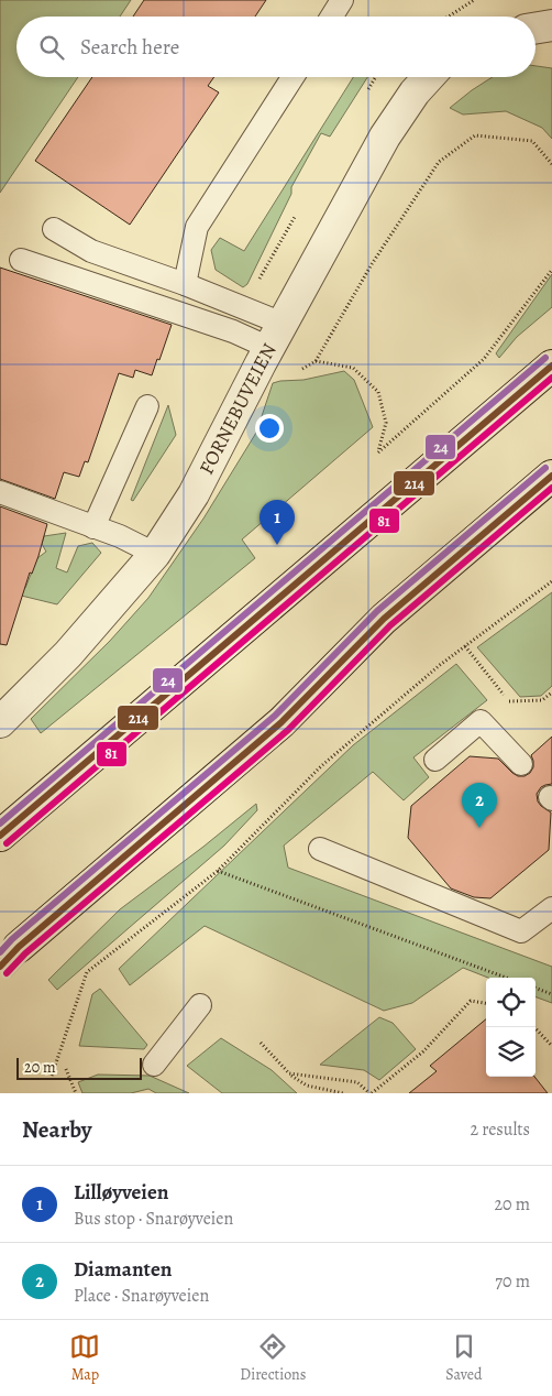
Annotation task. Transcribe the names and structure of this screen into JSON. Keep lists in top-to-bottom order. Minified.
{"streets":{"street":["FORNEBUVEIEN"]},"lines":["transit line 24","transit line 214","transit line 81"],"scale_bar":"20 m","page":{"search":"Search here","pins":["1","2"],"scale":"20 m","heading":["Nearby","2 results"],"list":[{"mark":"1","name":"Lilløyveien","note":"Bus stop · Snarøyveien","value":"20 m"},{"mark":"2","name":"Diamanten","note":"Place · Snarøyveien","value":"70 m"}],"nav":["Map","Directions","Saved"]}}
